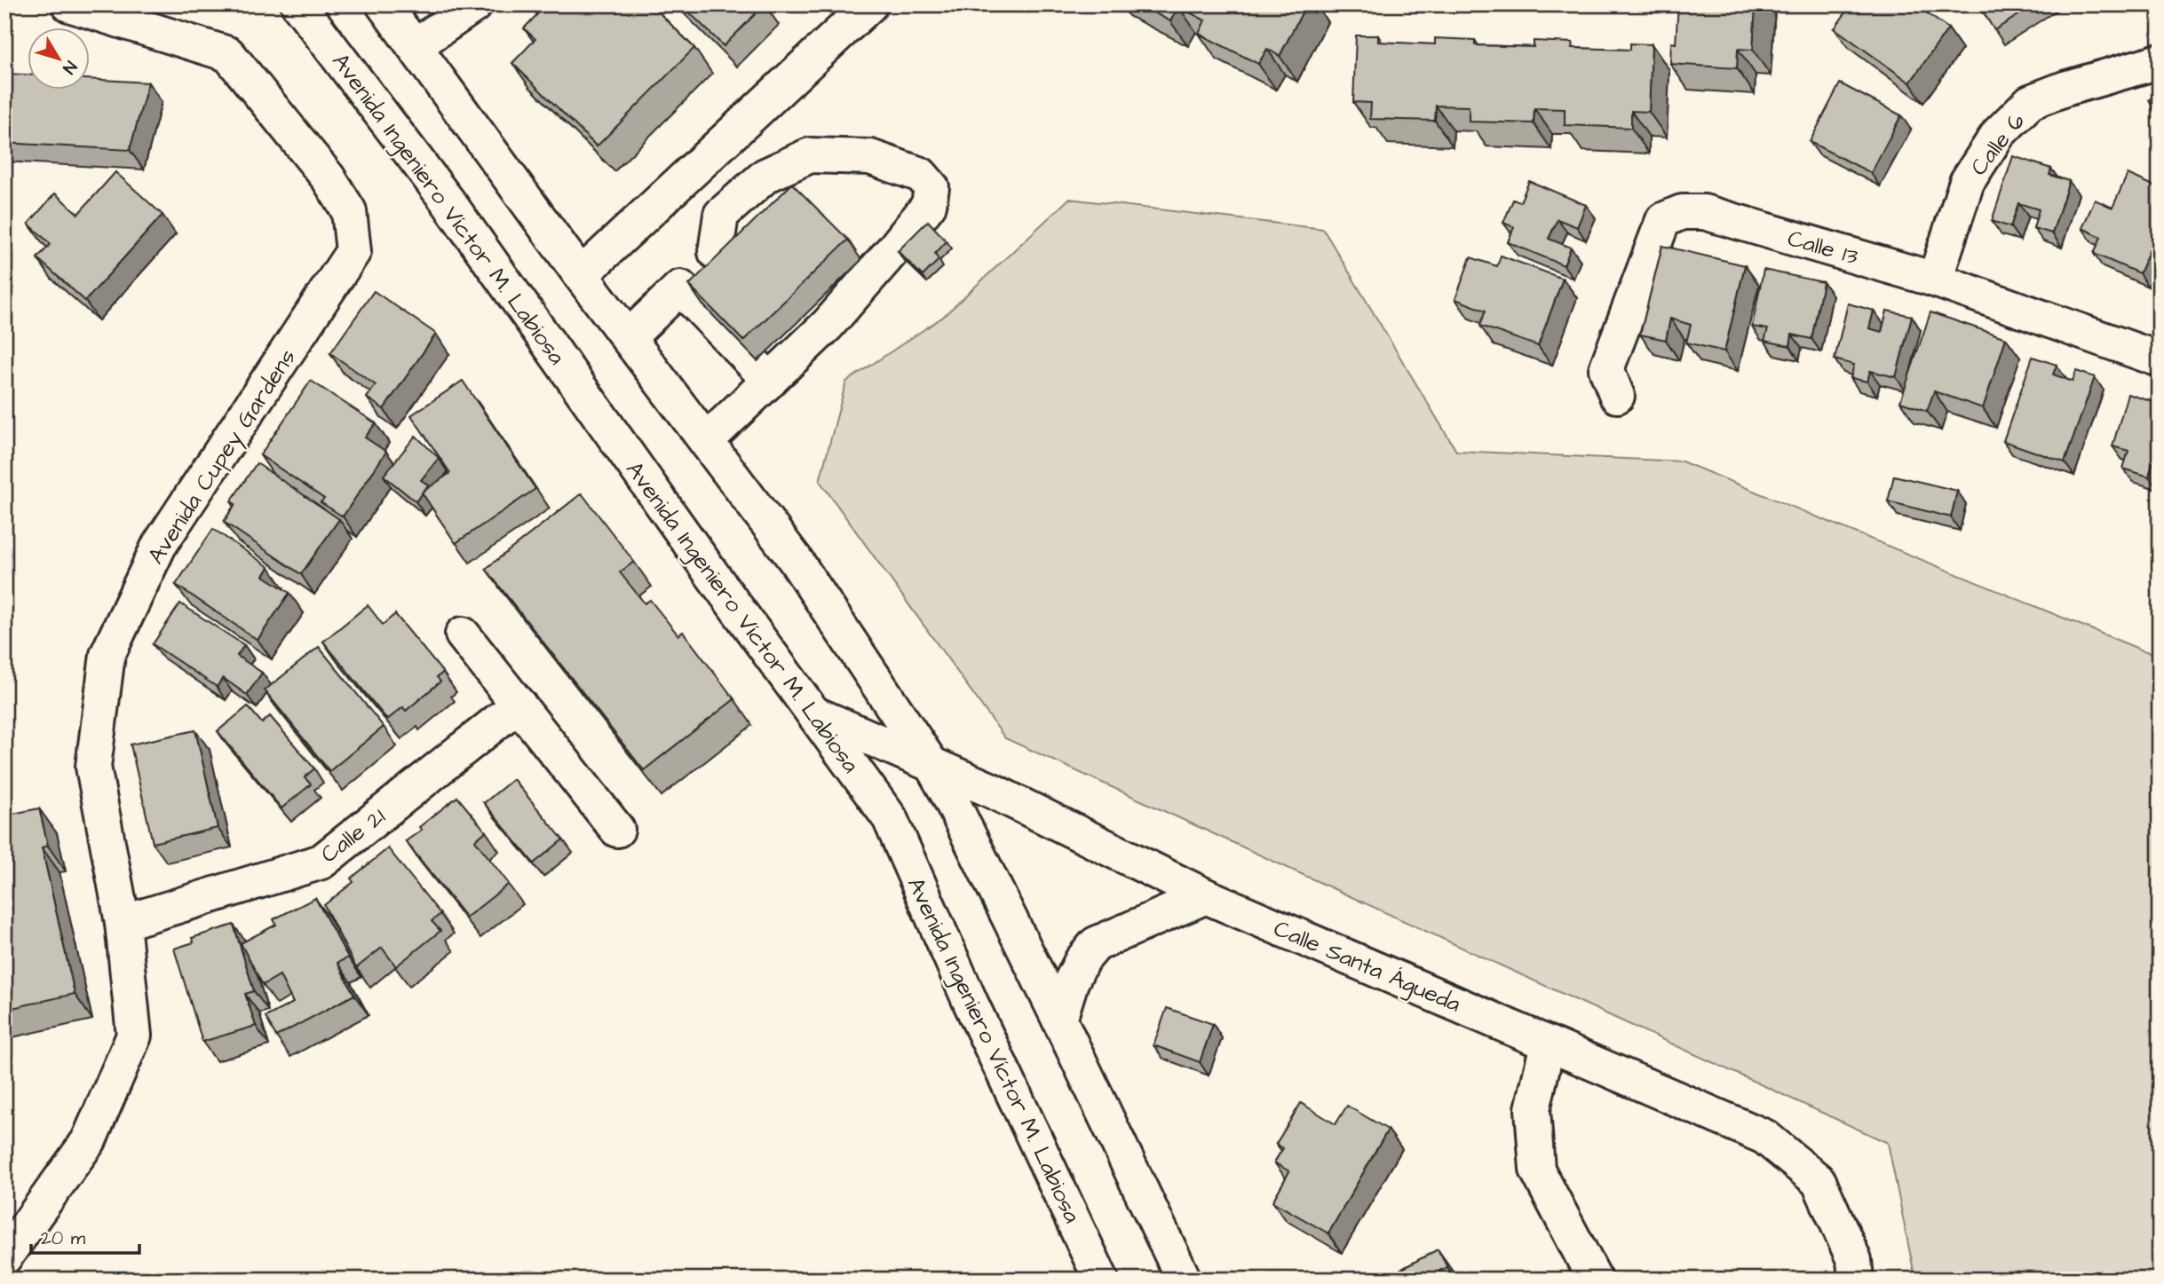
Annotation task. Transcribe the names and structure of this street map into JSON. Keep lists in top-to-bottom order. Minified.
{"streets":{"street":["Calle 6","Avenida Ingeniero Víctor M. Labiosa","Calle 13","Avenida Cupey Gardens","Calle 21","Calle Santa Águeda"]},"crossings":[["Calle 6","Calle 13"],["Avenida Ingeniero Víctor M. Labiosa","Calle Santa Águeda"],["Avenida Cupey Gardens","Calle 21"]],"scale_bar":"20 m","north":"bottom right"}
